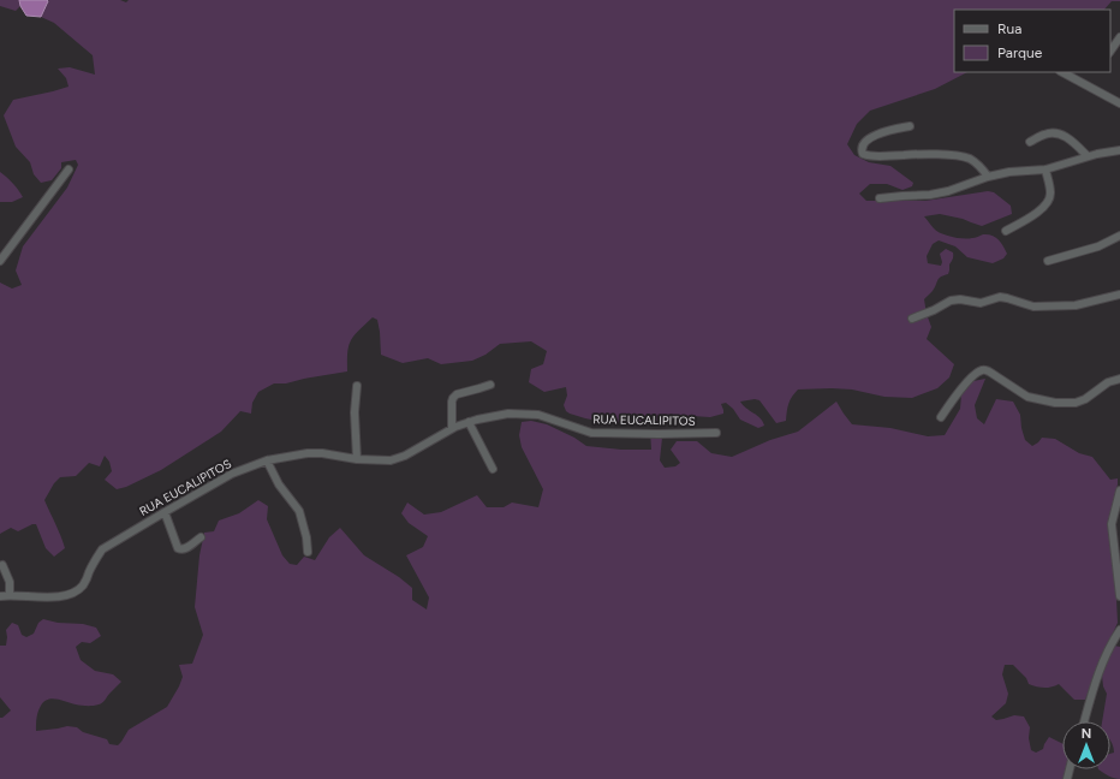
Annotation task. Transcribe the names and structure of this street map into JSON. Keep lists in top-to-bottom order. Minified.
{"streets":{"street":["RUA EUCALIPITOS"]},"legend":["Rua","Parque"],"north":"top"}
